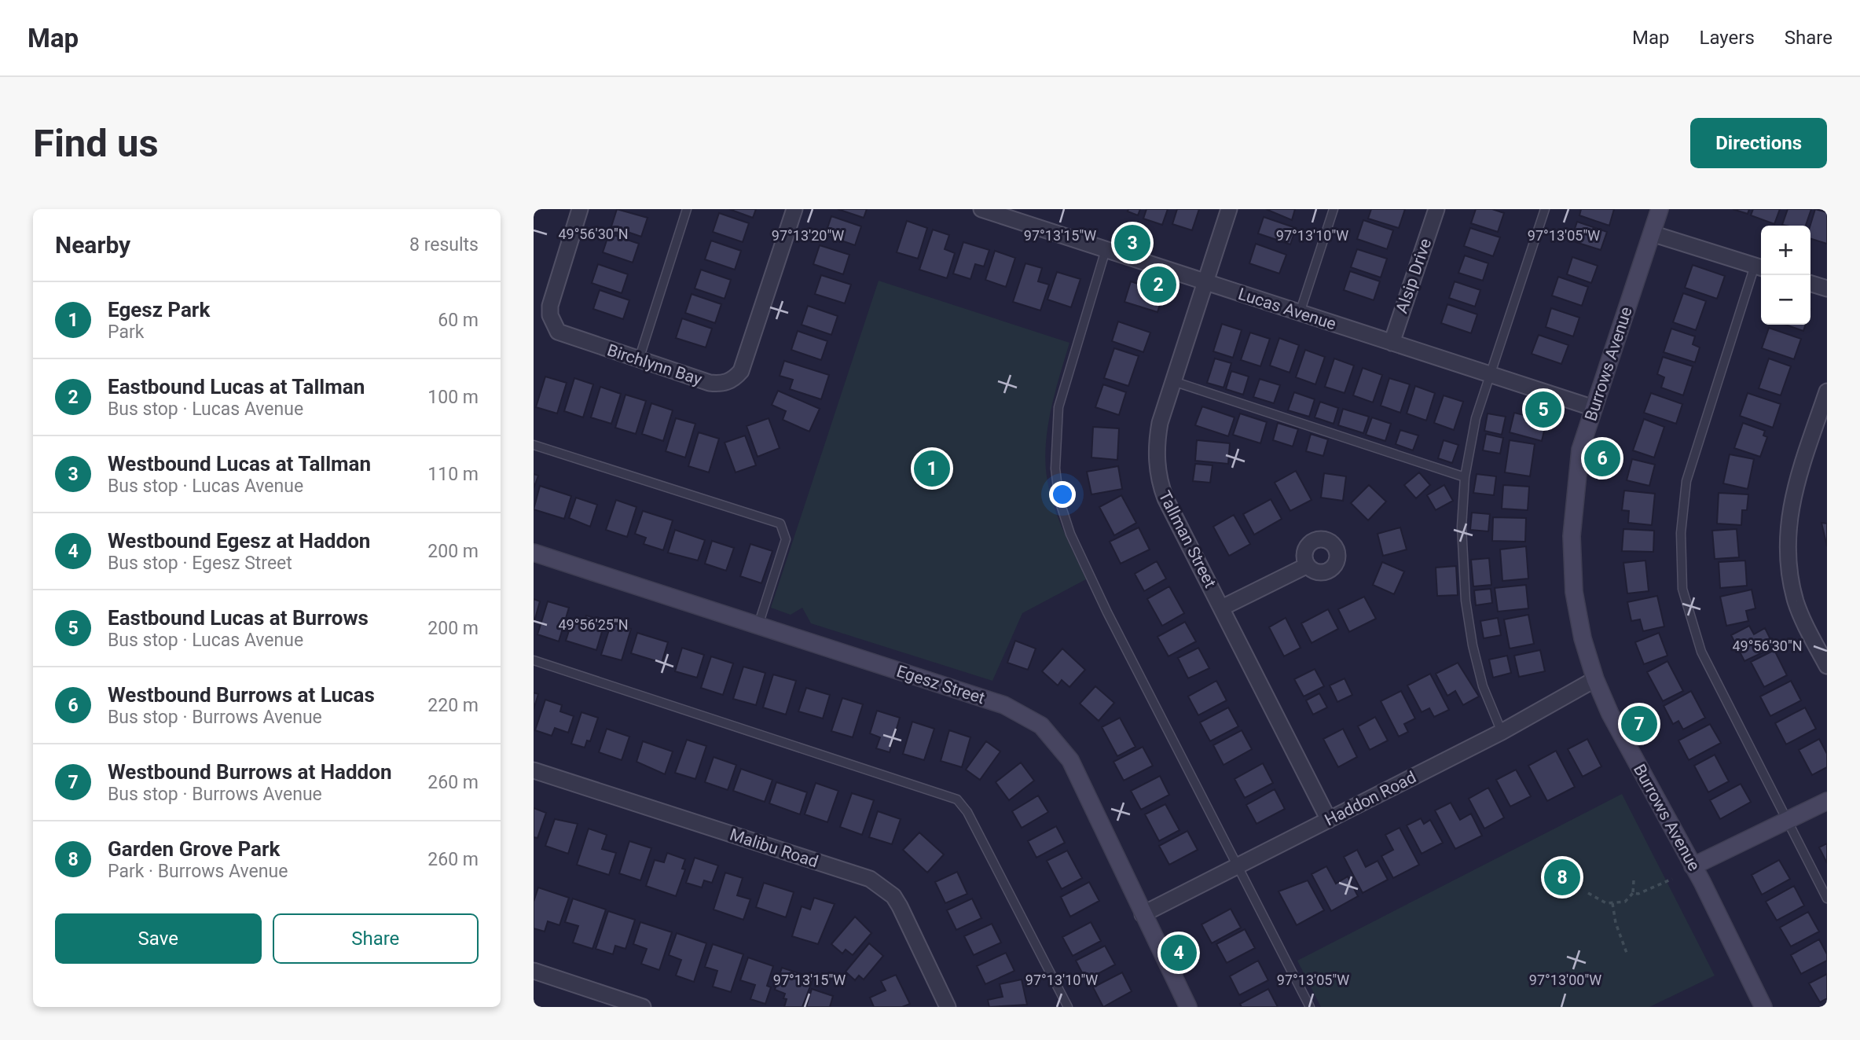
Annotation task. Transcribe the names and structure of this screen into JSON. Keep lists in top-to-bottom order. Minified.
{"streets":{"street":["Alsip Drive","Lucas Avenue","Burrows Avenue","Birchlynn Bay","Tallman Street","Egesz Street","Haddon Road","Malibu Road"]},"crossings":[["Alsip Drive","Lucas Avenue"],["Lucas Avenue","Burrows Avenue"],["Lucas Avenue","Tallman Street"],["Burrows Avenue","Haddon Road"],["Tallman Street","Haddon Road"],["Egesz Street","Haddon Road"]],"page":{"header":"Map","nav":["Map","Layers","Share"],"buttons":["Directions",["Save","Share"]],"title":"Find us","heading":["Nearby","8 results"],"pins":["3","2","5","6","1","7","8","4"],"map_buttons":["+","−"],"list":[{"mark":"1","name":"Egesz Park","note":"Park","value":"60 m"},{"mark":"2","name":"Eastbound Lucas at Tallman","note":"Bus stop · Lucas Avenue","value":"100 m"},{"mark":"3","name":"Westbound Lucas at Tallman","note":"Bus stop · Lucas Avenue","value":"110 m"},{"mark":"4","name":"Westbound Egesz at Haddon","note":"Bus stop · Egesz Street","value":"200 m"},{"mark":"5","name":"Eastbound Lucas at Burrows","note":"Bus stop · Lucas Avenue","value":"200 m"},{"mark":"6","name":"Westbound Burrows at Lucas","note":"Bus stop · Burrows Avenue","value":"220 m"},{"mark":"7","name":"Westbound Burrows at Haddon","note":"Bus stop · Burrows Avenue","value":"260 m"},{"mark":"8","name":"Garden Grove Park","note":"Park · Burrows Avenue","value":"260 m"}]},"coordinates":["49°56'30\"N","97°13'20\"W","97°13'15\"W","97°13'10\"W","97°13'05\"W","49°56'25\"N","97°13'00\"W"]}
